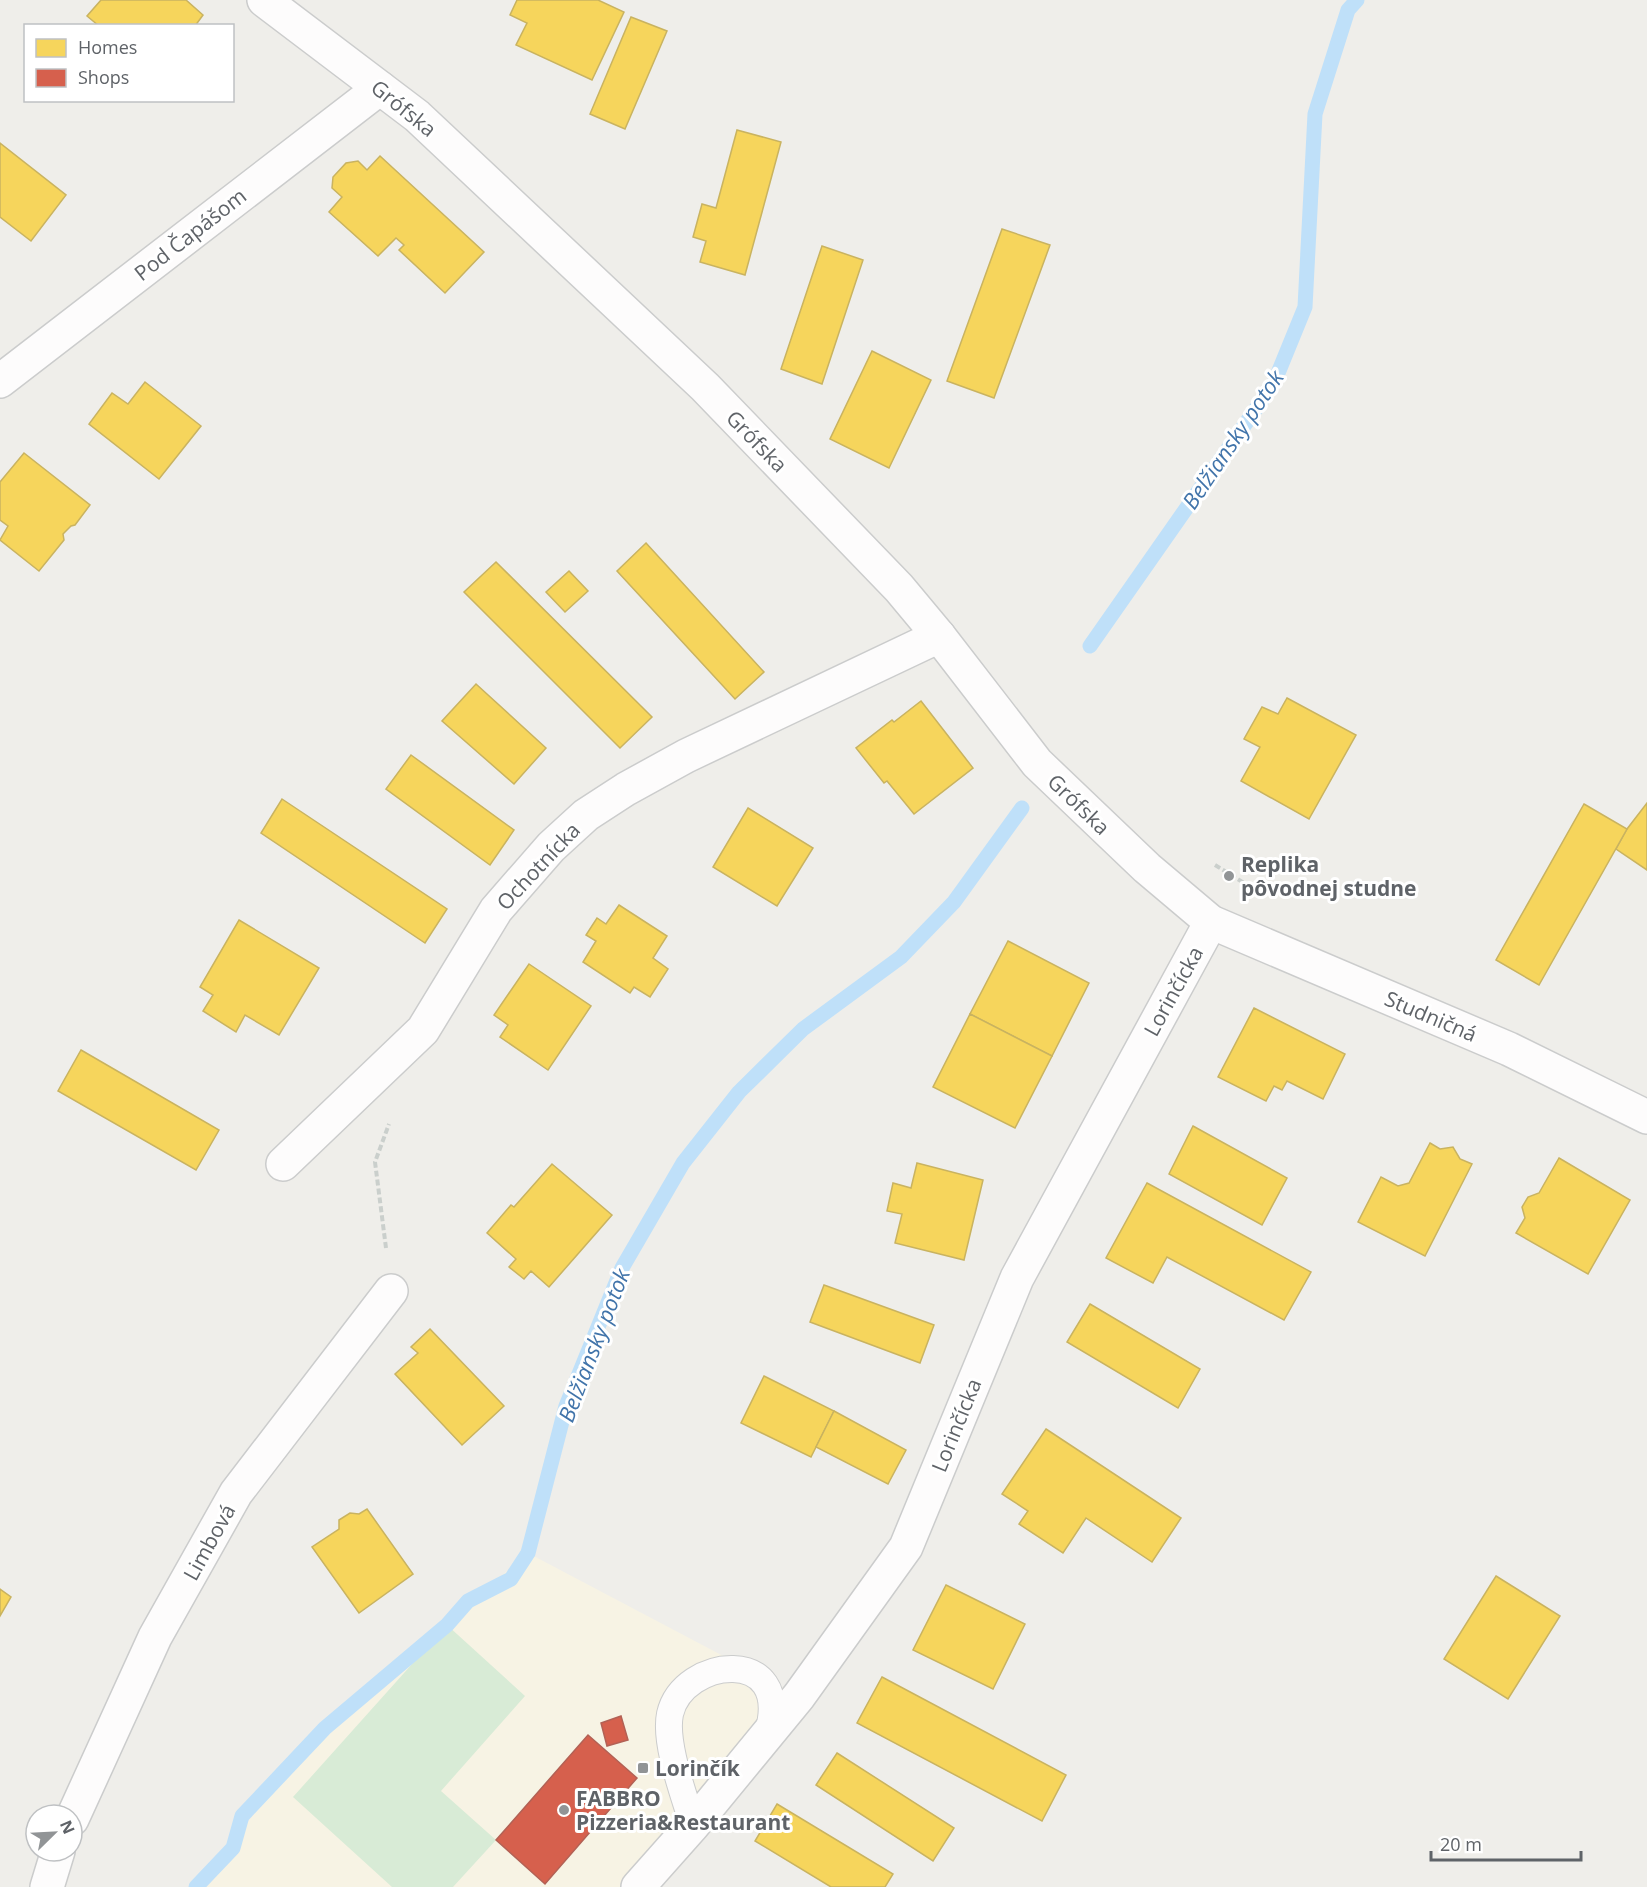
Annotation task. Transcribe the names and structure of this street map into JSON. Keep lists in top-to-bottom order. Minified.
{"streets":{"street":["Grófska","Pod Čapášom","Ochotnícka","Lorinčícka","Studničná","Limbová"]},"crossings":[["Grófska","Pod Čapášom"],["Grófska","Ochotnícka"],["Grófska","Lorinčícka"],["Grófska","Studničná"],["Lorinčícka","Studničná"]],"water":["Belžiansky potok"],"places":{"other":["Replika pôvodnej studne","FABBRO Pizzeria&Restaurant"],"transit":["Lorinčík"]},"legend":["Homes","Shops"],"scale_bar":"20 m","north":"top right"}
